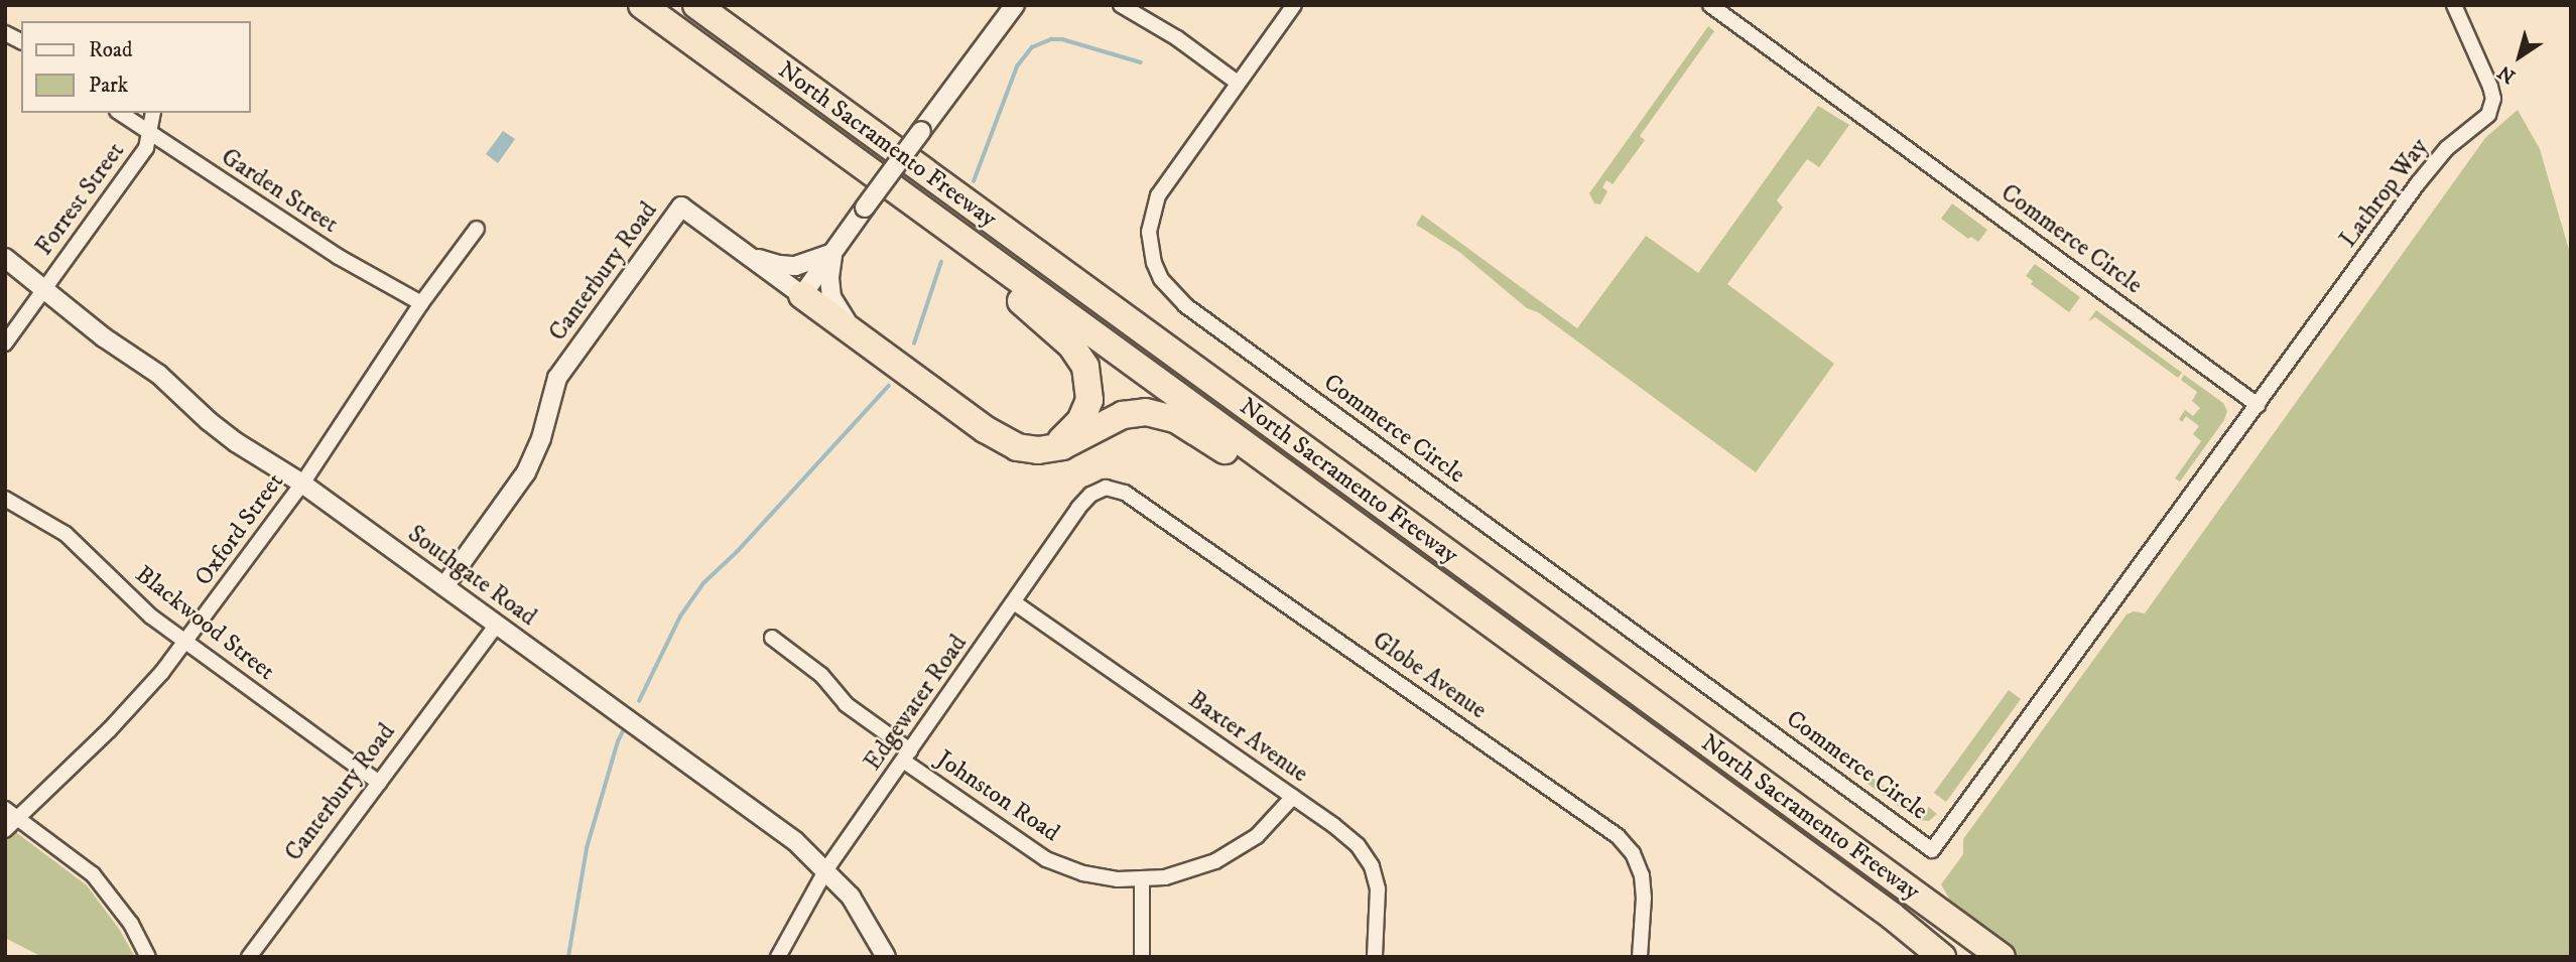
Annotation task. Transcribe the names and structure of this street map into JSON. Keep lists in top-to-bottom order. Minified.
{"streets":{"highway":["North Sacramento Freeway"],"street":["Garden Street","Lathrop Way","Forrest Street","Commerce Circle","Canterbury Road","Oxford Street","Southgate Road","Blackwood Street","Globe Avenue","Edgewater Road","Baxter Avenue","Johnston Road"]},"crossings":[["Garden Street","Forrest Street"],["Garden Street","Oxford Street"],["Lathrop Way","Commerce Circle"],["Forrest Street","Southgate Road"],["Canterbury Road","Southgate Road"],["Canterbury Road","Blackwood Street"],["Oxford Street","Southgate Road"],["Oxford Street","Blackwood Street"],["Southgate Road","Edgewater Road"],["Globe Avenue","Edgewater Road"],["Edgewater Road","Baxter Avenue"],["Edgewater Road","Johnston Road"],["Baxter Avenue","Johnston Road"]],"legend":["Road","Park"],"north":"bottom left"}
